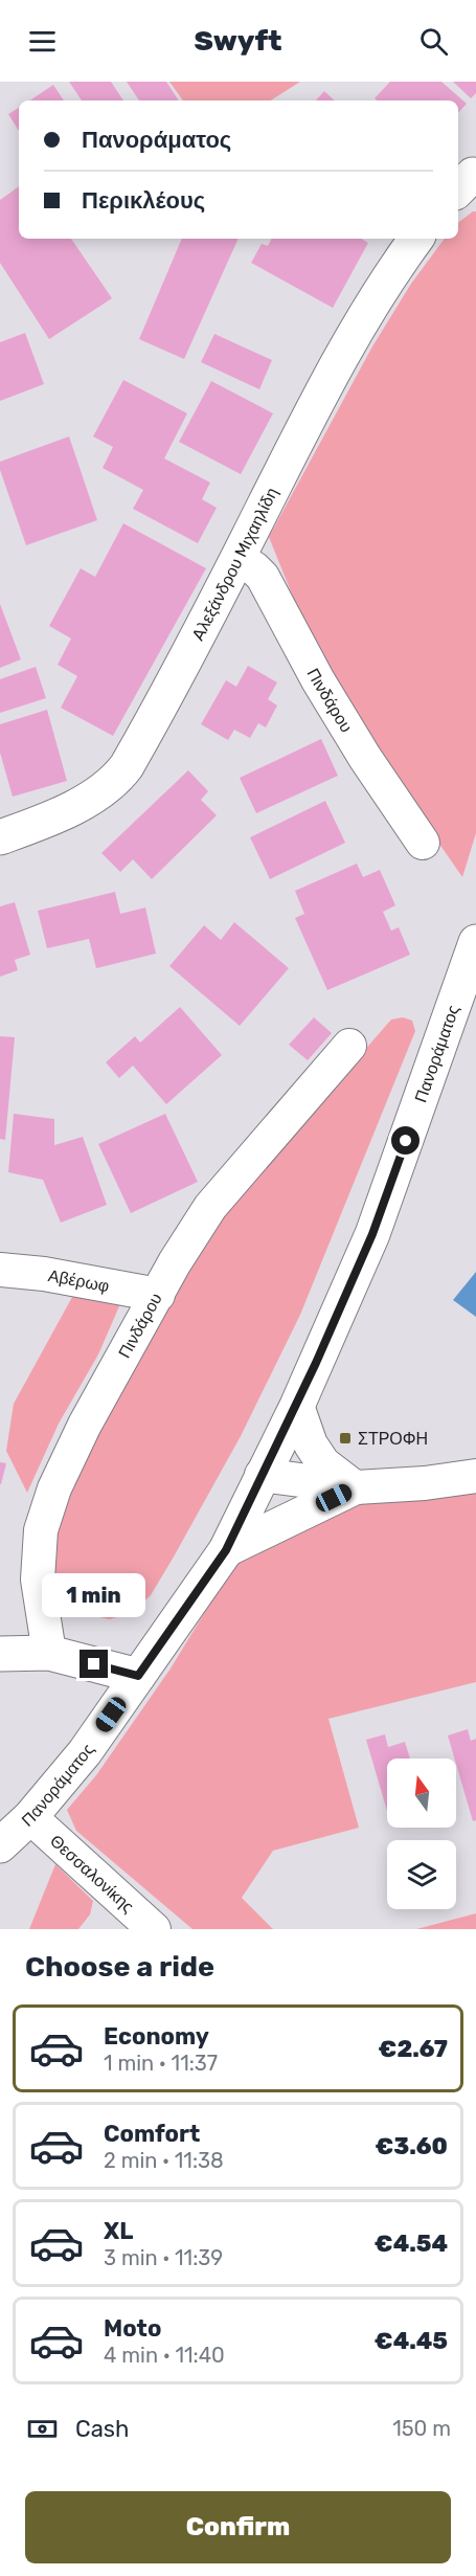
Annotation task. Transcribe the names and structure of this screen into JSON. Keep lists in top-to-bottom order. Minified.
{"streets":{"main road":["Aλεξάνδρου Mιχαηλίδη","Πανοράματος"],"street":["Πινδάρου","Αβέρωφ","Θεσσαλονίκης"]},"crossings":[["Aλεξάνδρου Mιχαηλίδη","Πινδάρου"],["Πινδάρου","Αβέρωφ"],["Πανοράματος","Θεσσαλονίκης"]],"places":{"transit":["ΣΤΡΟΦΗ"]},"north":"top","page":{"header":"Swyft","banner":["Πανοράματος","Περικλέους"],"bubble":"1 min","heading":"Choose a ride","list":[{"name":"Economy","note":"1 min · 11:37","value":"€2.67"},{"name":"Comfort","note":"2 min · 11:38","value":"€3.60"},{"name":"XL","note":"3 min · 11:39","value":"€4.54"},{"name":"Moto","note":"4 min · 11:40","value":"€4.45"}],"pay":["Cash","150 m"],"buttons":"Confirm"}}
